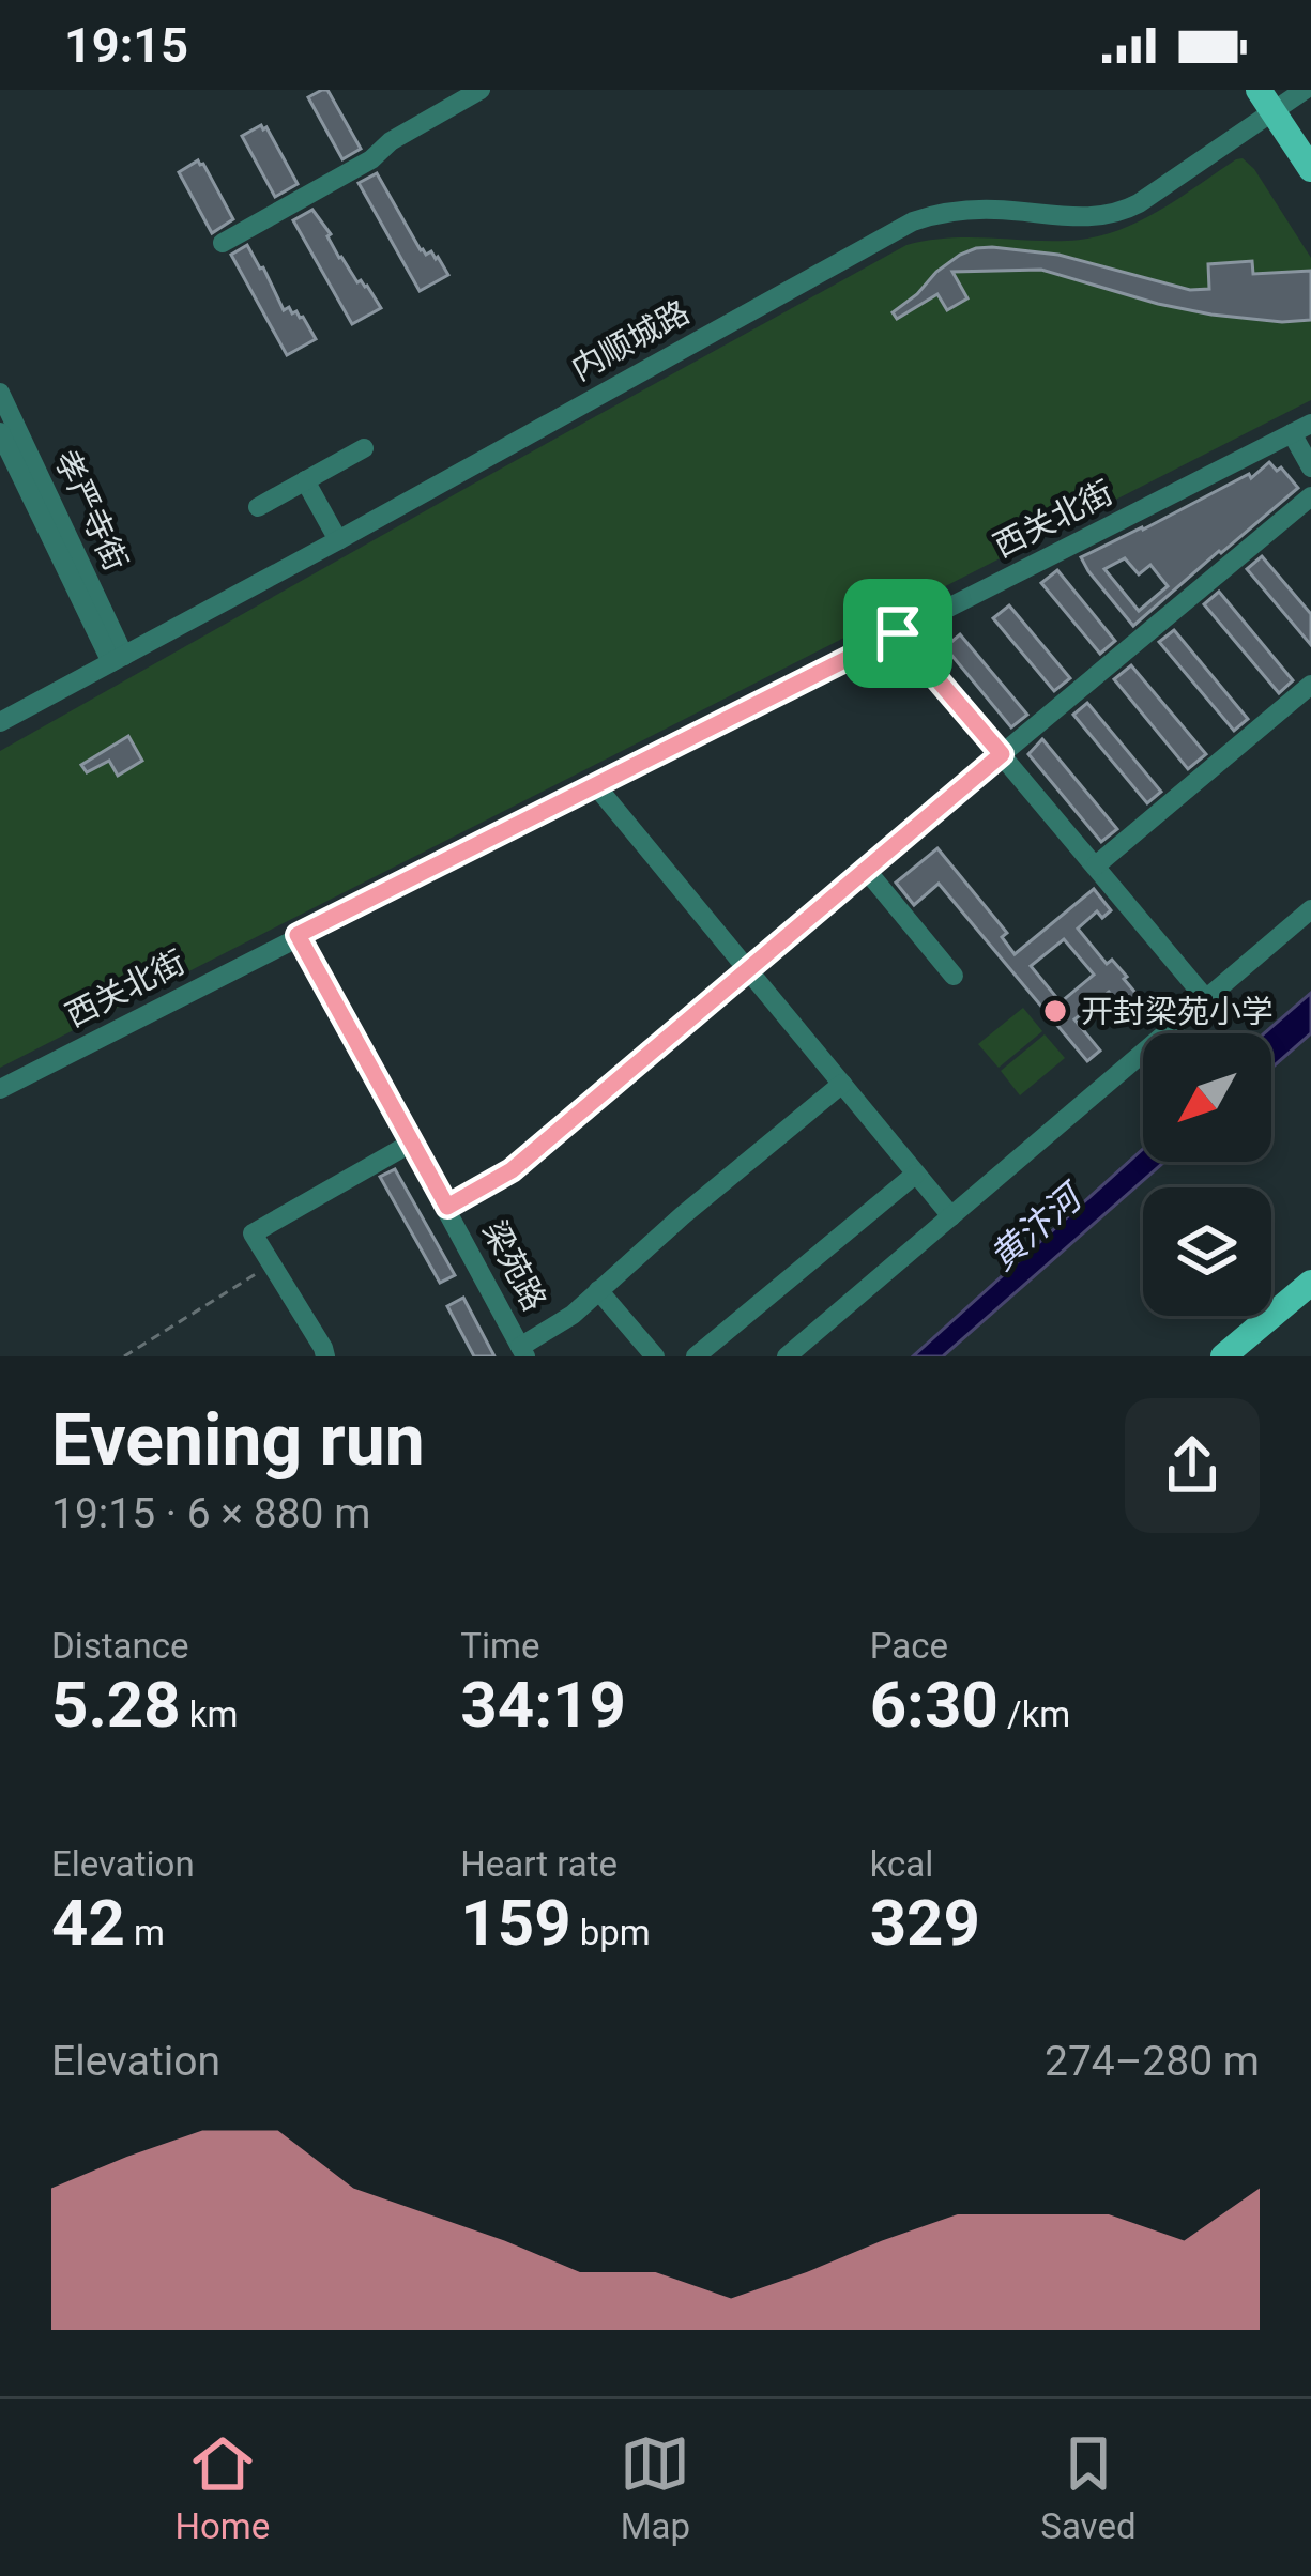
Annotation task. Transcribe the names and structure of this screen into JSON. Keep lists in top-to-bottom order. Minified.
{"streets":{"street":["内顺城路","孝严寺街","西关北街","梁苑路"]},"crossings":[["内顺城路","孝严寺街"],["西关北街","梁苑路"]],"water":["黄汴河"],"places":["开封梁苑小学"],"north":"bottom left","page":{"status":"19:15","heading":["Evening run","19:15 · 6 × 880 m"],"stats":[["Distance","5.28 km"],["Time","34:19"],["Pace","6:30 /km"],["Elevation","42 m"],["Heart rate","159 bpm"],["kcal","329"]],"chart":["Elevation","274–280 m"],"tabs":["Home","Map","Saved"]}}
